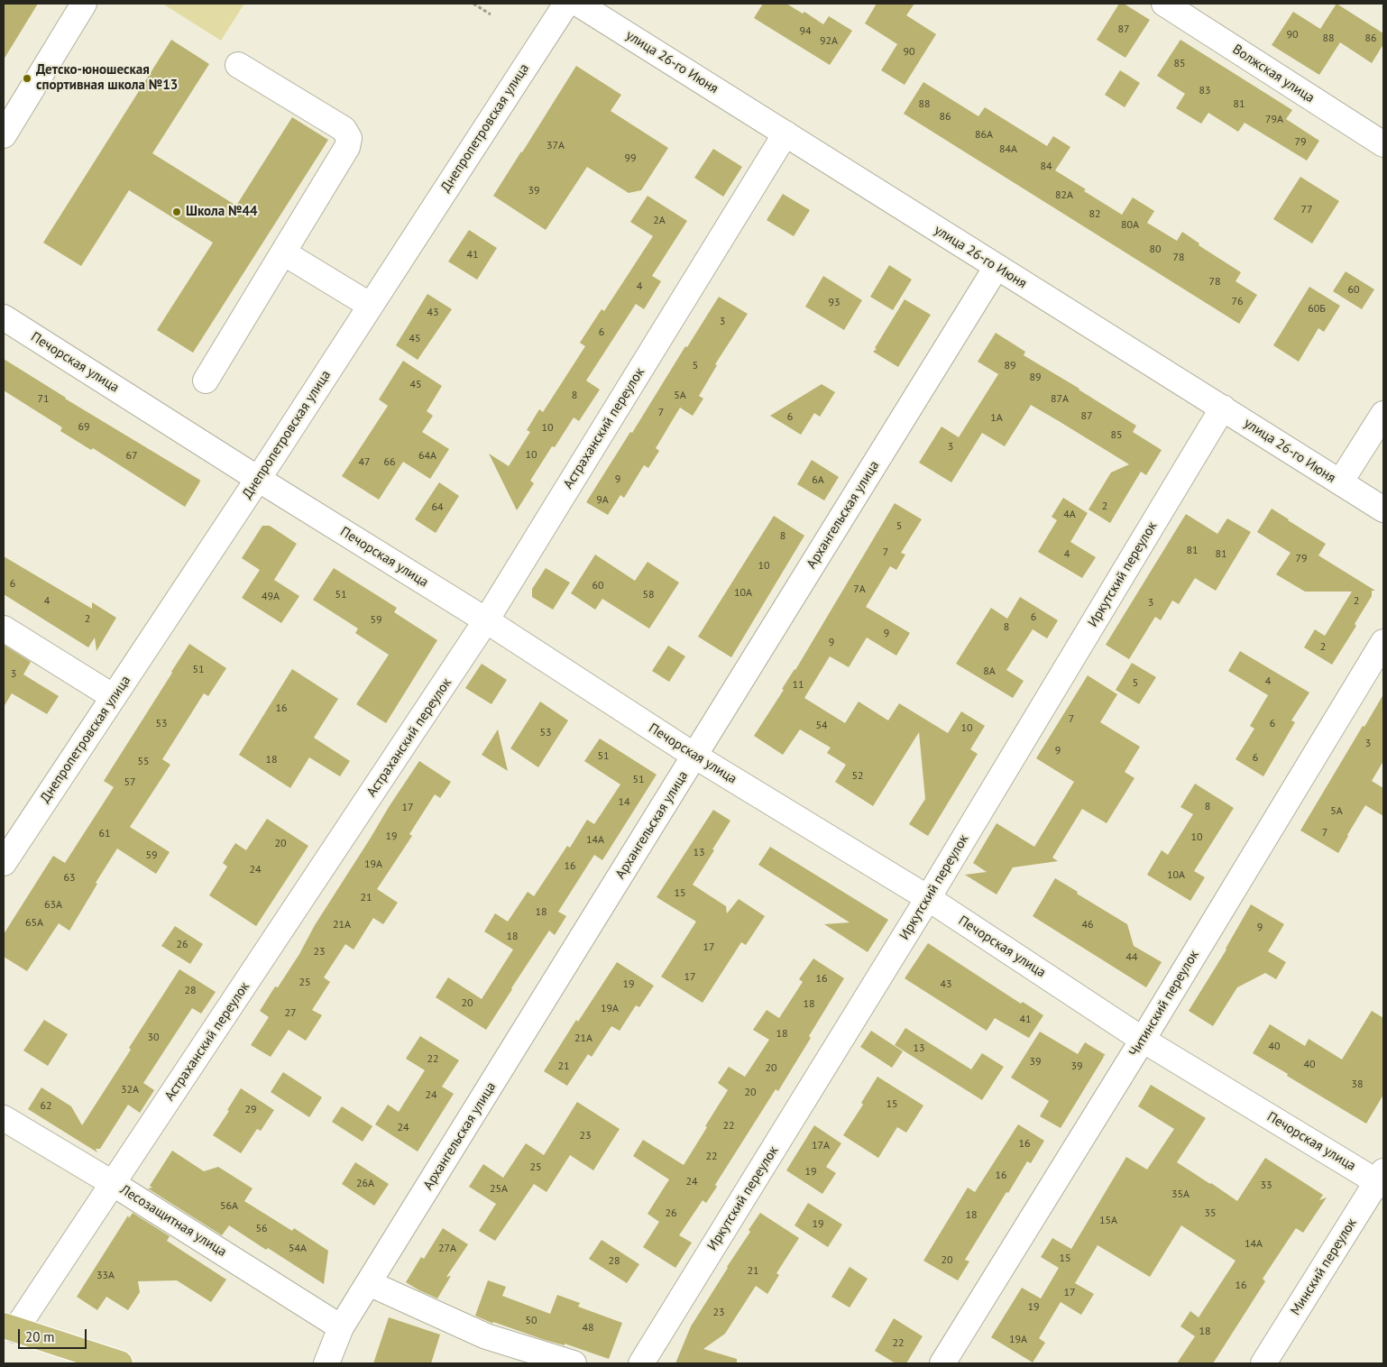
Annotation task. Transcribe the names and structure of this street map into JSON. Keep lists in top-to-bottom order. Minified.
{"streets":{"street":["улица 26-го Июня","Волжская улица","Днепропетровская улица","Печорская улица","Астраханский переулок","Архангельская улица","Иркутский переулок","Читинский переулок","Лесозащитная улица","Минский переулок"]},"crossings":[["улица 26-го Июня","Астраханский переулок"],["улица 26-го Июня","Архангельская улица"],["улица 26-го Июня","Иркутский переулок"],["Днепропетровская улица","Печорская улица"],["Печорская улица","Астраханский переулок"],["Печорская улица","Архангельская улица"],["Печорская улица","Иркутский переулок"],["Печорская улица","Читинский переулок"],["Печорская улица","Минский переулок"],["Астраханский переулок","Лесозащитная улица"],["Архангельская улица","Лесозащитная улица"]],"places":["Детско-юношеская спортивная школа №13","Школа №44"],"house_numbers":["87","94","90","88","86","92А","90","85","83","88","81","86","79А","86А","79","37А","84А","99","84","39","82А","77","82","2А","80А","80","41","78","78","4","60","76","93","60Б","43","3","6","45","5","89","89","45","8","5А","71","87А","7","87","6","1А","69","10","85","3","10","67","64А","47","66","9","6А","9А","2","64","4А","5","8","81","7","4","81","79","10","6","60","7А","10А","51","58","49А","4","2","3","6","2","59","8","9","9","2","51","8А","3","4","5","11","16","7","53","6","54","10","53","3","9","51","6","18","55","52","51","57","14","8","17","5А","7","61","19","10","14А","20","13","59","19А","16","24","10А","63","15","21","63А","18","65А","21А","46","9","18","26","17","23","44","17","16","25","19","43","28","20","18","19А","27","41","18","30","21А","40","13","22","39","40","21","39","20","38","32А","20","24","15","62","29","22","24","23","16","17А","22","25","19","16","24","26А","33","25А","35А","56А","26","35","18","15А","19","56","14А","54А","27А","15","20","28","21","33А","16","17","19","23","50","48","18","19А","22"],"scale_bar":"20 m"}
